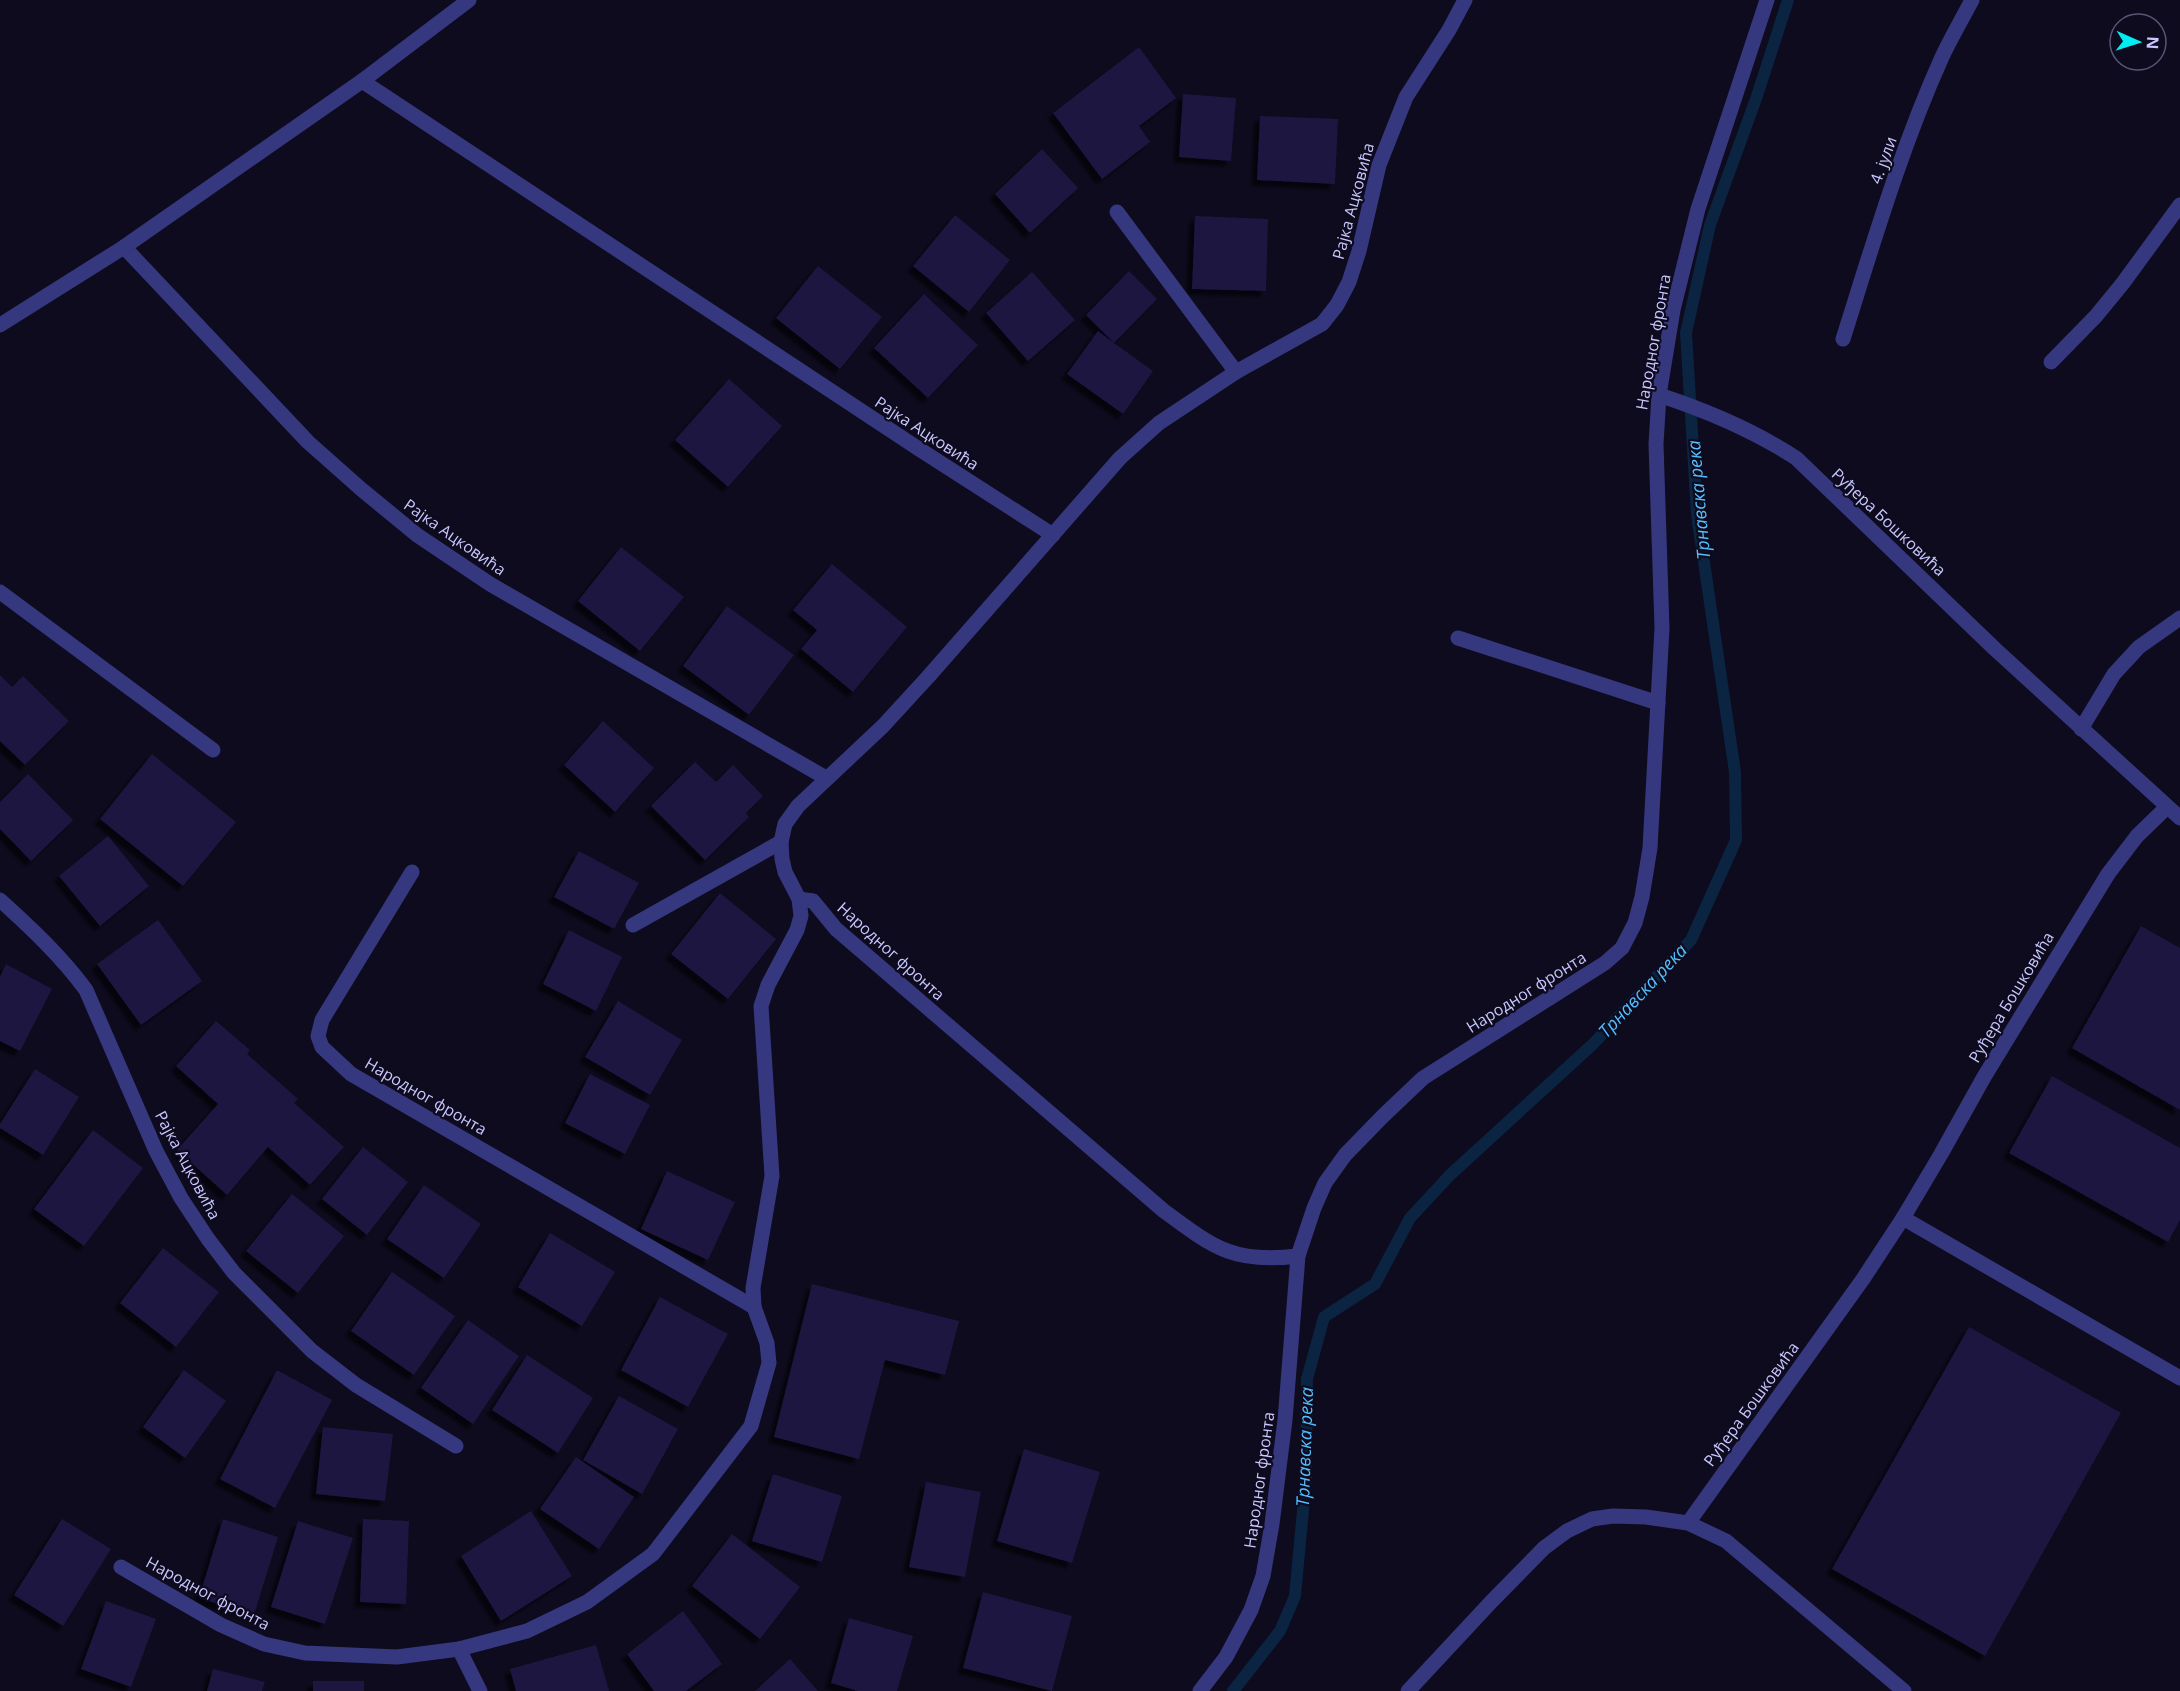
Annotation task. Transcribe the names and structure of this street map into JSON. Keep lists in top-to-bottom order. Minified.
{"streets":{"street":["4. јули","Рајка Ацковића","Народног фронта","Руђера Бошковића"]},"crossings":[["Рајка Ацковића","Народног фронта"],["Народног фронта","Руђера Бошковића"]],"water":["Трнавска река"],"north":"right"}
